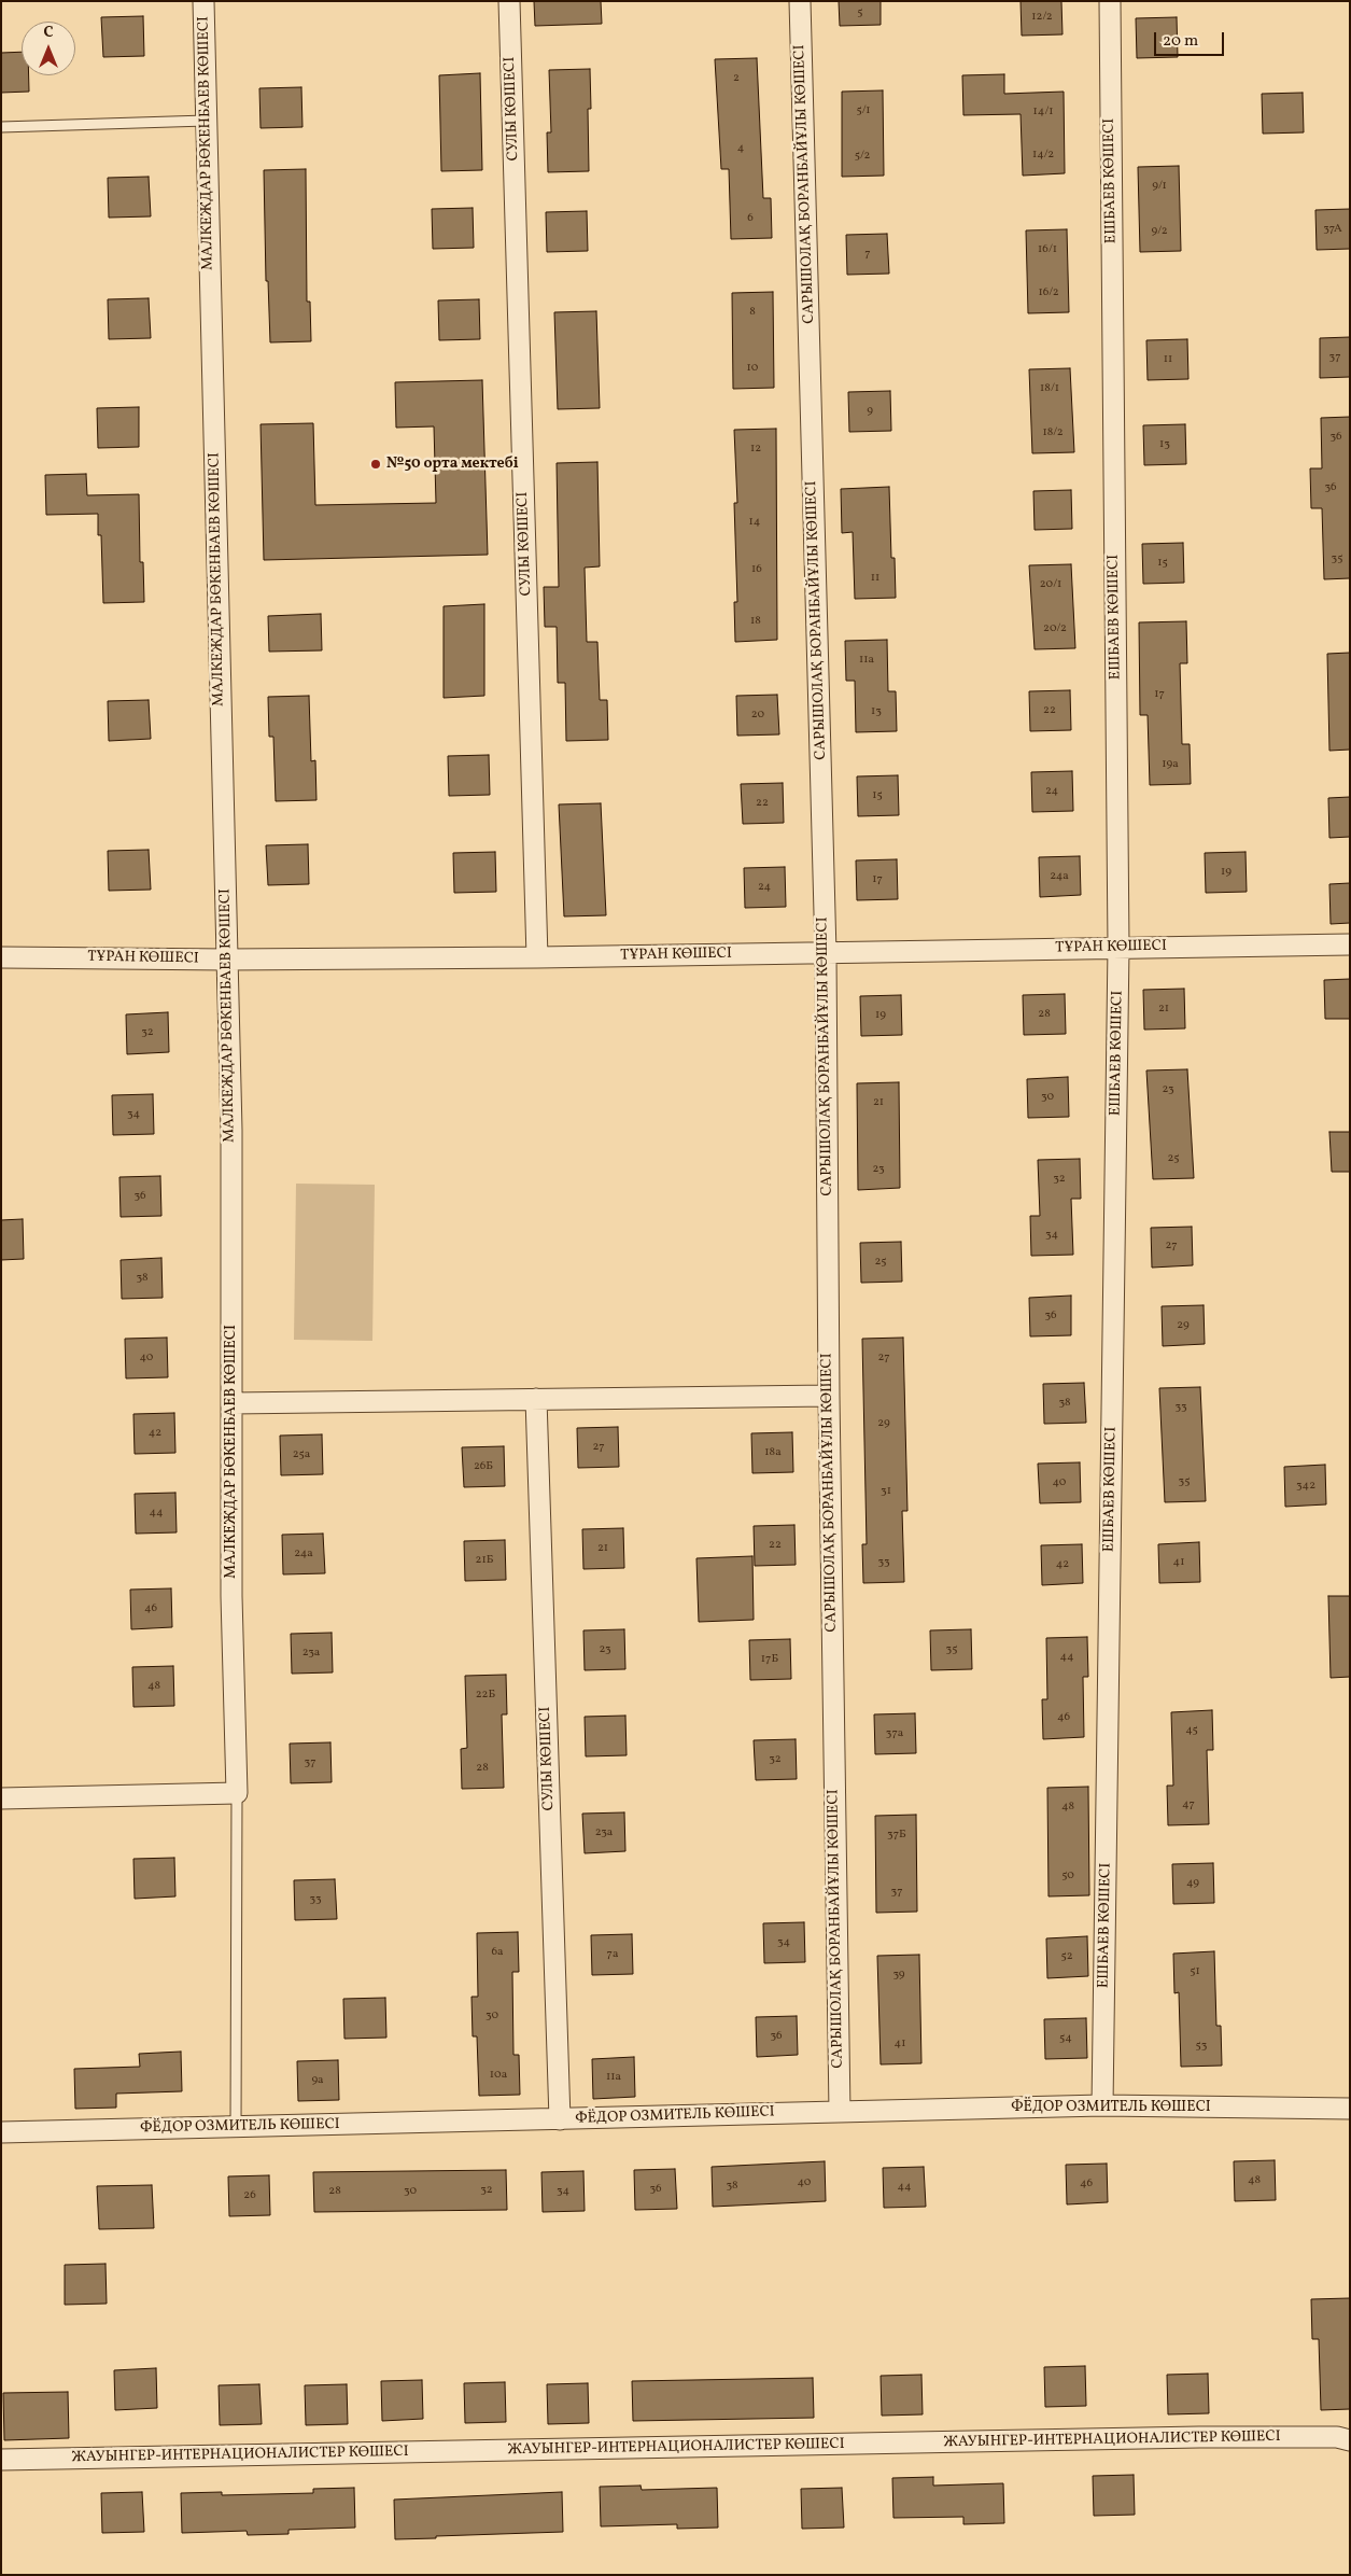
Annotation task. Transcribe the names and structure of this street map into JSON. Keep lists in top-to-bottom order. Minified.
{"streets":{"street":["СУЛЫ КӨШЕСІ","МАЛКЕЖДАР БӨКЕНБАЕВ КӨШЕСІ","ЕШБАЕВ КӨШЕСІ","САРЫШОЛАҚ БОРАНБАЙҰЛЫ КӨШЕСІ","ТҰРАН КӨШЕСІ","ФЁДОР ОЗМИТЕЛЬ КӨШЕСІ","ЖАУЫНГЕР-ИНТЕРНАЦИОНАЛИСТЕР КӨШЕСІ"]},"crossings":[["СУЛЫ КӨШЕСІ","ТҰРАН КӨШЕСІ"],["СУЛЫ КӨШЕСІ","ФЁДОР ОЗМИТЕЛЬ КӨШЕСІ"],["МАЛКЕЖДАР БӨКЕНБАЕВ КӨШЕСІ","ТҰРАН КӨШЕСІ"],["ЕШБАЕВ КӨШЕСІ","ТҰРАН КӨШЕСІ"],["ЕШБАЕВ КӨШЕСІ","ФЁДОР ОЗМИТЕЛЬ КӨШЕСІ"],["САРЫШОЛАҚ БОРАНБАЙҰЛЫ КӨШЕСІ","ТҰРАН КӨШЕСІ"],["САРЫШОЛАҚ БОРАНБАЙҰЛЫ КӨШЕСІ","ФЁДОР ОЗМИТЕЛЬ КӨШЕСІ"]],"places":["№50 орта мектебі"],"house_numbers":["5","12/2","2","5/1","14/1","4","14/2","5/2","9/1","6","37А","9/2","16/1","7","16/2","8","37","11","10","18/1","9","18/2","36","13","12","36","14","35","15","16","11","20/1","18","20/2","11а","17","22","13","20","19а","24","15","22","19","24а","17","24","21","28","19","32","23","30","21","34","25","23","32","36","34","27","25","38","36","29","40","27","38","33","29","42","27","18а","25а","26Б","35","40","342","31","44","22","21","24а","21Б","33","41","42","46","23","35","23а","44","17Б","48","22Б","46","45","37а","32","37","28","47","48","23а","37Б","50","49","37","33","34","6а","7а","52","51","39","30","36","54","41","53","10а","11а","9а","48","40","46","38","44","36","32","28","30","34","26"],"scale_bar":"20 m","north":"top"}
